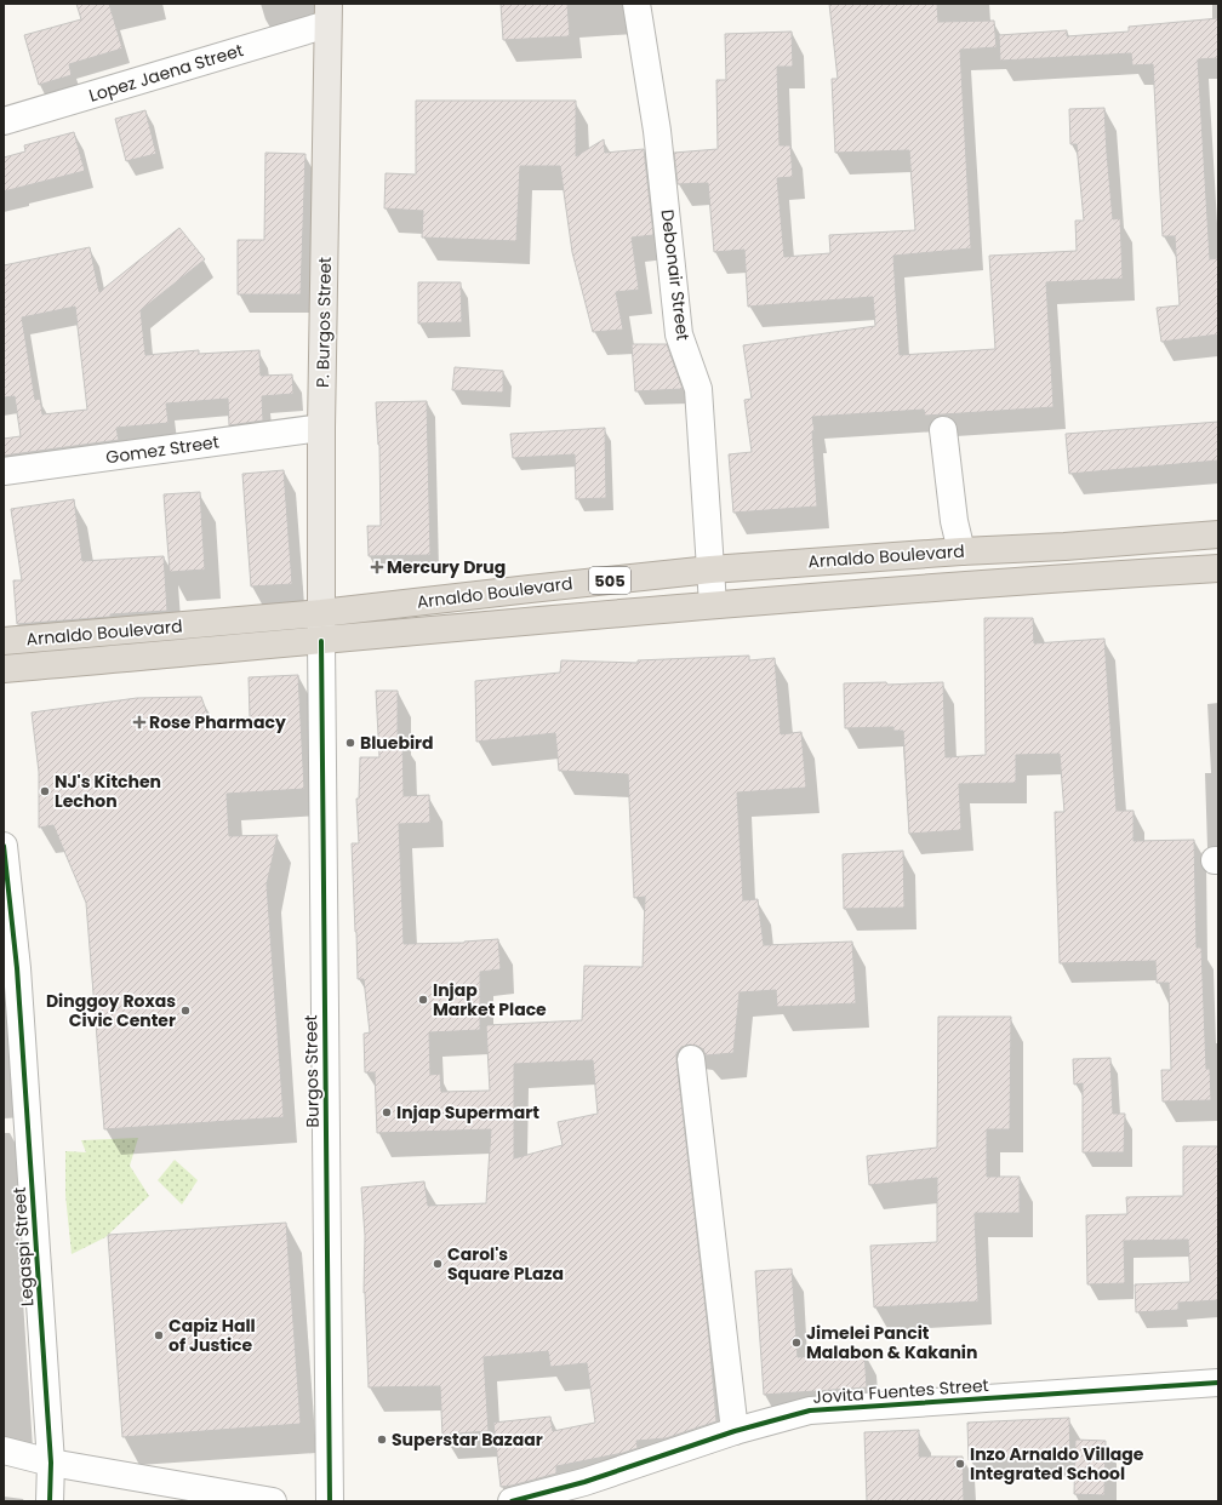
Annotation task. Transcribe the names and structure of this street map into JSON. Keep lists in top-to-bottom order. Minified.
{"streets":{"highway":["Arnaldo Boulevard","505"],"main road":["P. Burgos Street"],"street":["Lopez Jaena Street","Debonair Street","Gomez Street","Burgos Street","Legaspi Street","Jovita Fuentes Street"]},"crossings":[["Lopez Jaena Street","P. Burgos Street"],["Debonair Street","Arnaldo Boulevard"],["P. Burgos Street","Gomez Street"],["P. Burgos Street","Arnaldo Boulevard"],["P. Burgos Street","Burgos Street"],["Arnaldo Boulevard","Burgos Street"]],"places":{"health":["Mercury Drug","Rose Pharmacy"],"other":["Bluebird","NJ's Kitchen Lechon","Injap Market Place","Dinggoy Roxas Civic Center","Injap Supermart","Carol's Square PLaza","Capiz Hall of Justice","Jimelei Pancit Malabon & Kakanin","Superstar Bazaar","Inzo Arnaldo Village Integrated School"]}}
